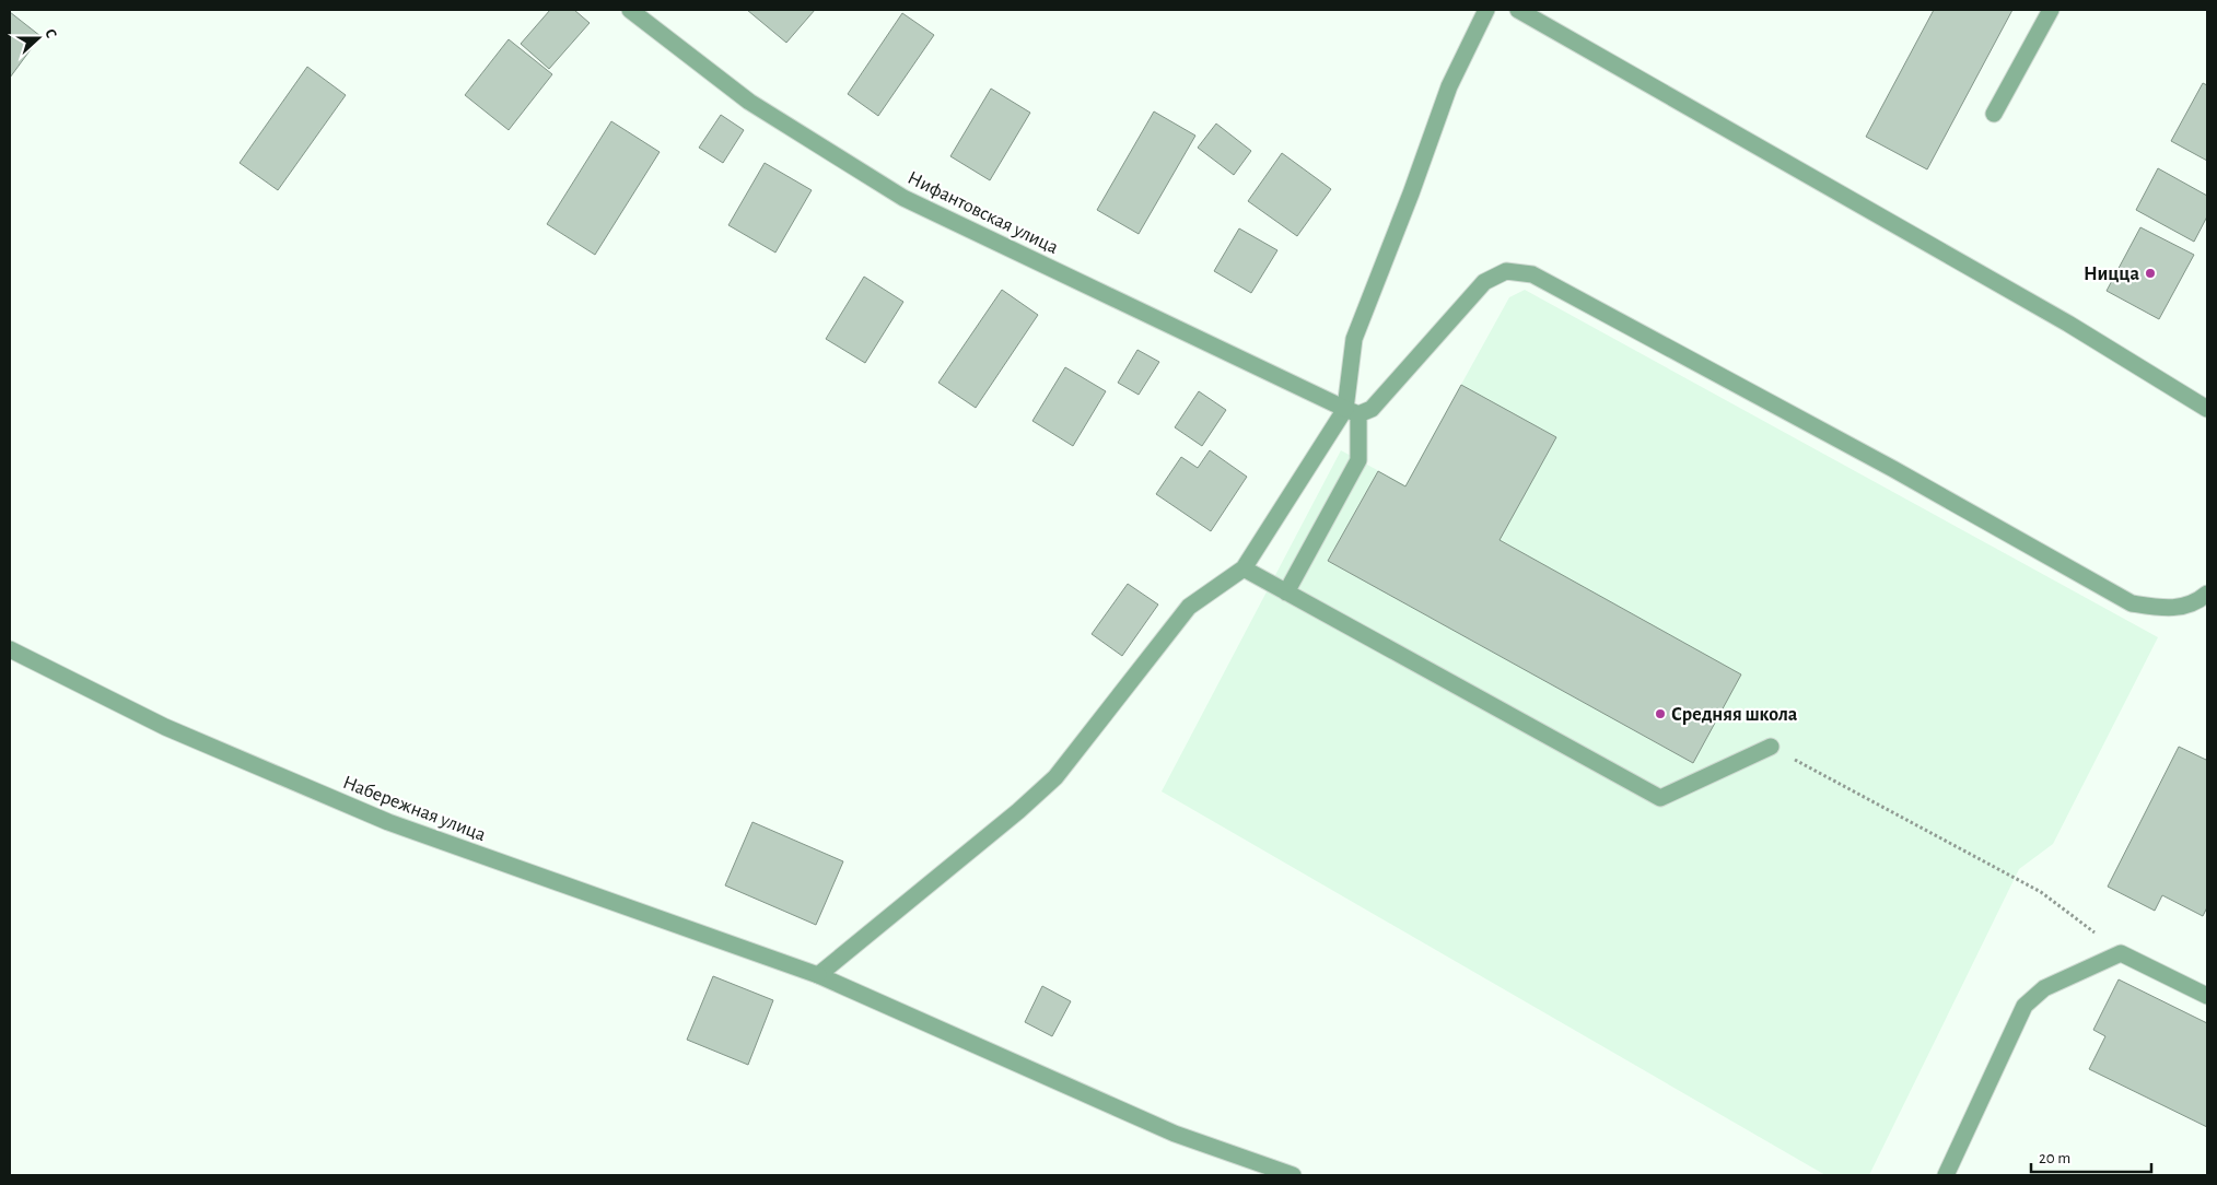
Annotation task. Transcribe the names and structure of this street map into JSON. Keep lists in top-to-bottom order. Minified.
{"streets":{"street":["Нифантовская улица","Набережная улица"]},"places":["Ницца","Средняя школа"],"scale_bar":"20 m","north":"right"}
